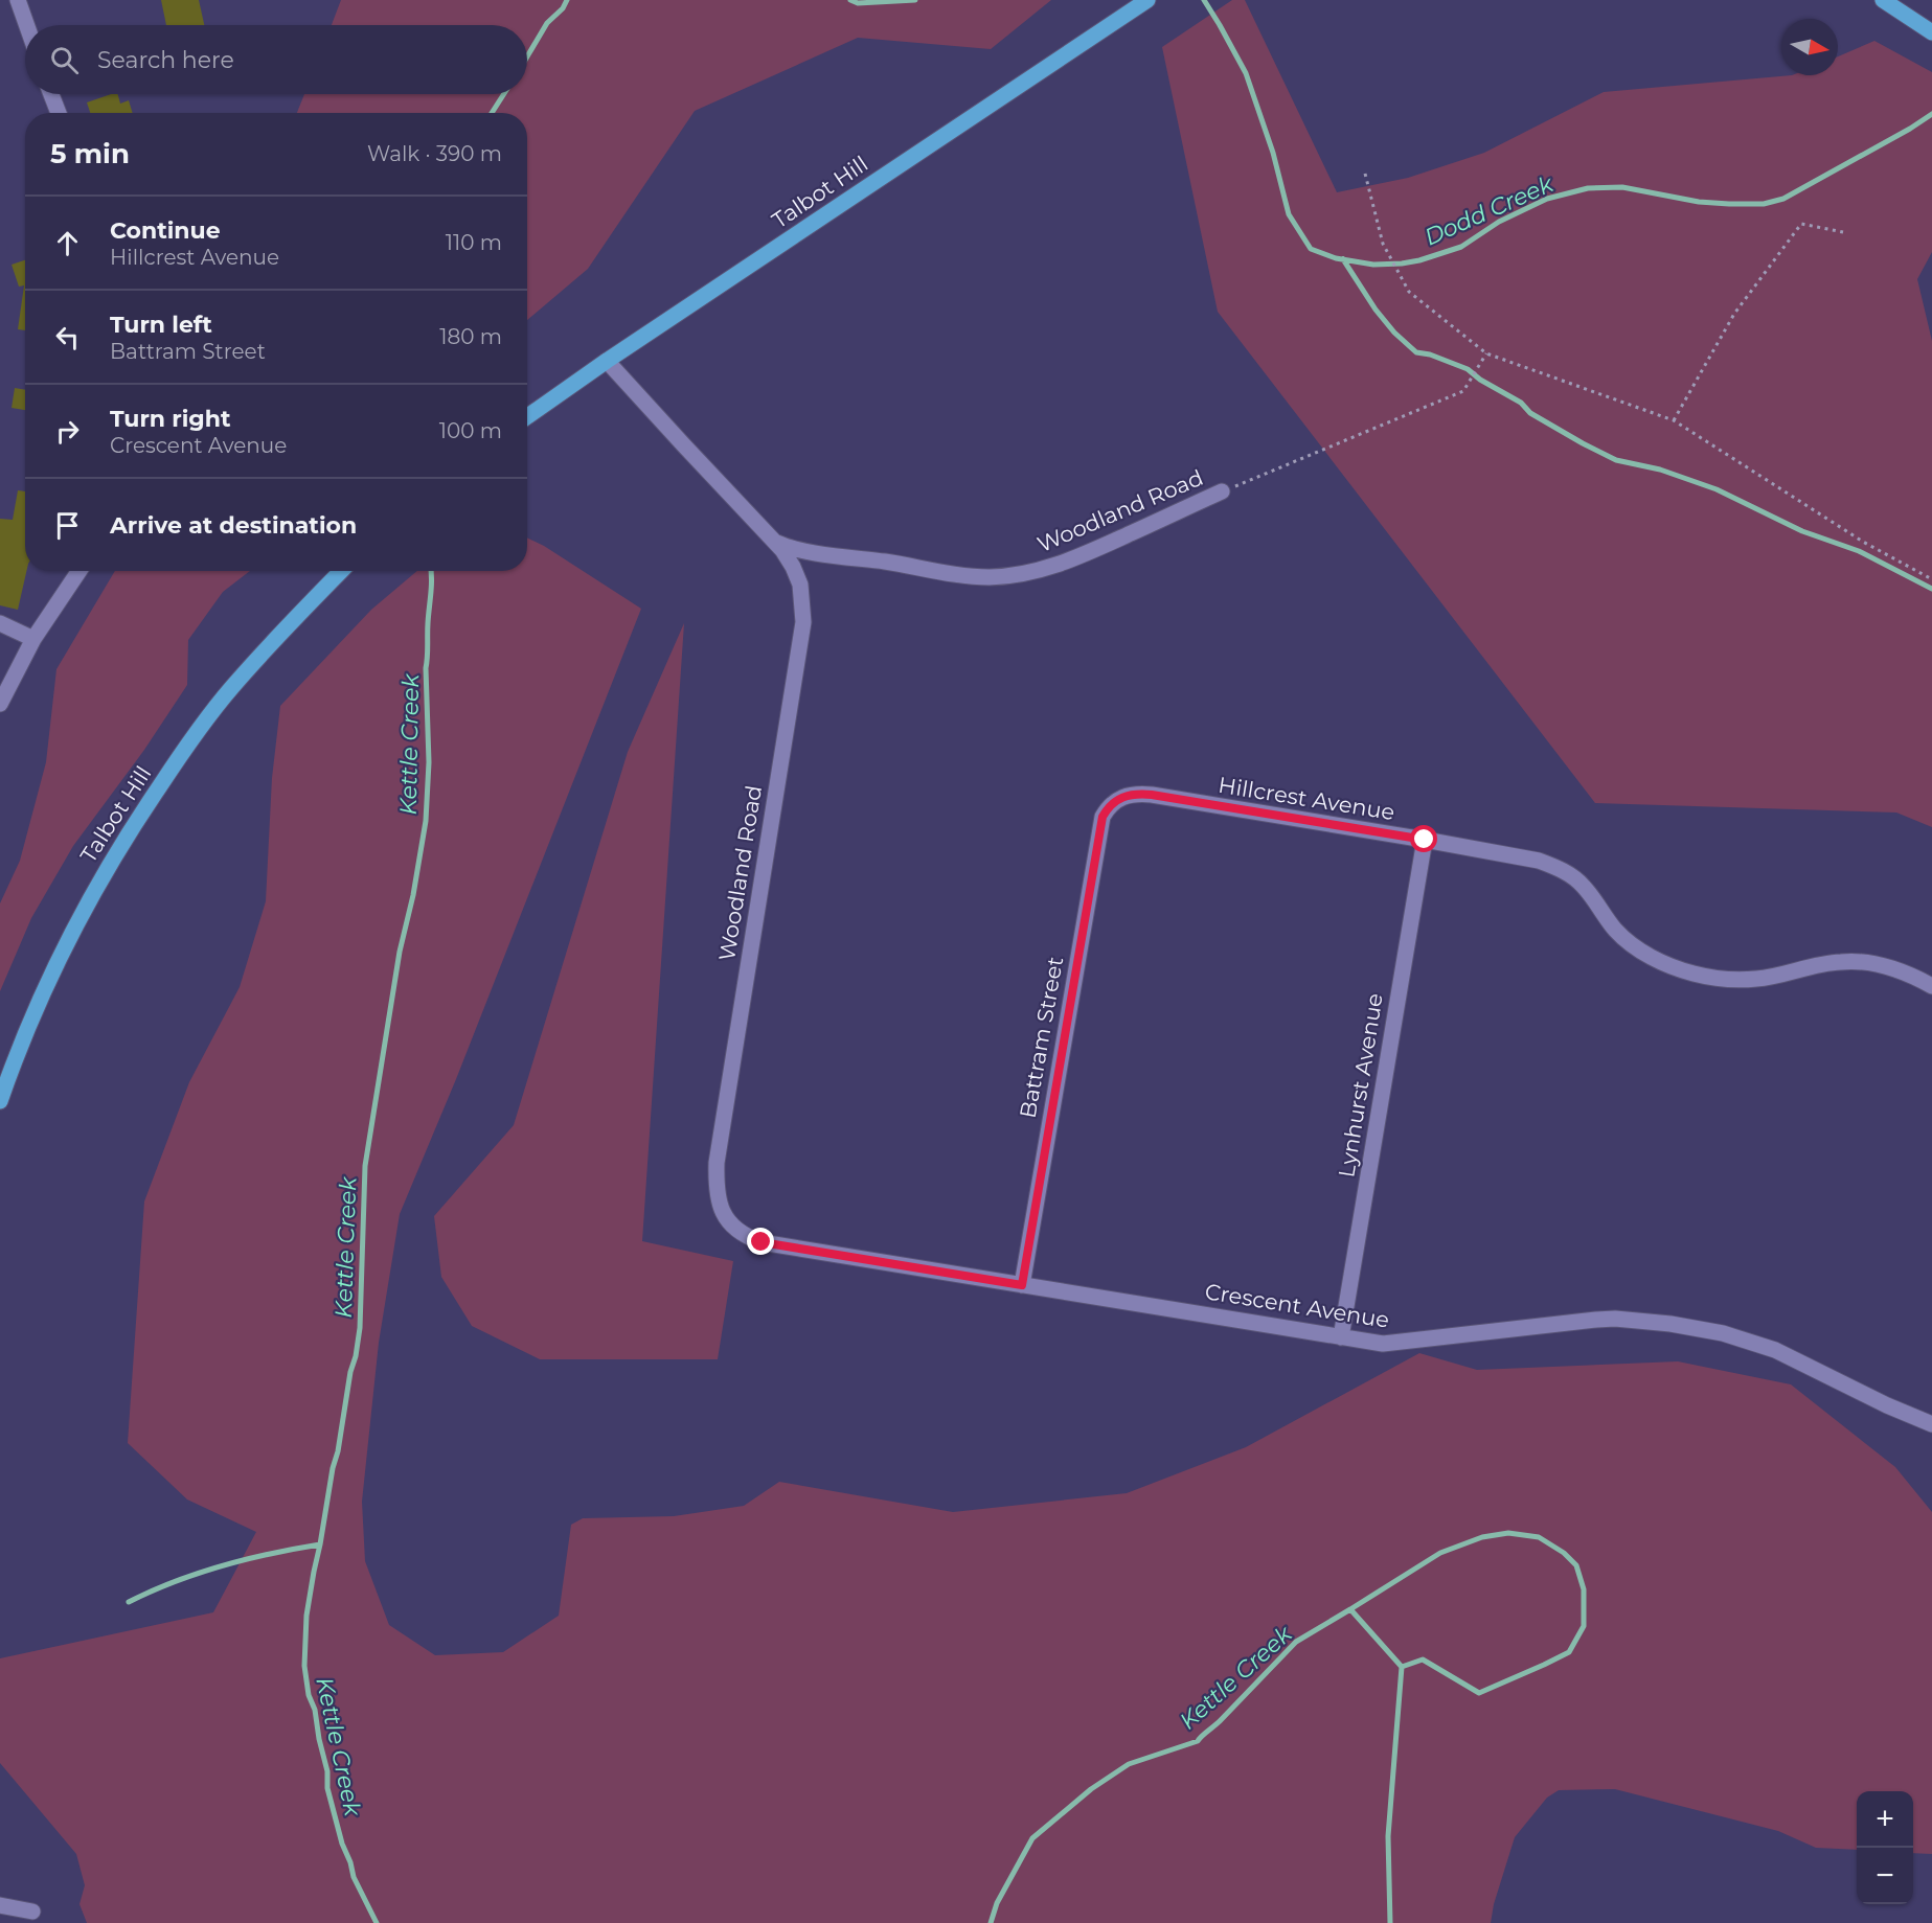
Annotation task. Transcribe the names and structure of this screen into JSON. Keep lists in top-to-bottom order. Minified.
{"streets":{"main road":["Talbot Hill"],"street":["Woodland Road","Hillcrest Avenue","Battram Street","Lynhurst Avenue","Crescent Avenue"]},"crossings":[["Talbot Hill","Woodland Road"],["Woodland Road","Crescent Avenue"],["Hillcrest Avenue","Battram Street"],["Hillcrest Avenue","Lynhurst Avenue"],["Battram Street","Crescent Avenue"],["Lynhurst Avenue","Crescent Avenue"]],"water":["Dodd Creek","Kettle Creek"],"north":"right","page":{"search":"Search here","heading":["5 min","Walk · 390 m"],"list":[["Continue","Hillcrest Avenue","110 m"],["Turn left","Battram Street","180 m"],["Turn right","Crescent Avenue","100 m"],"Arrive at destination"],"map_buttons":["+","−"]}}
